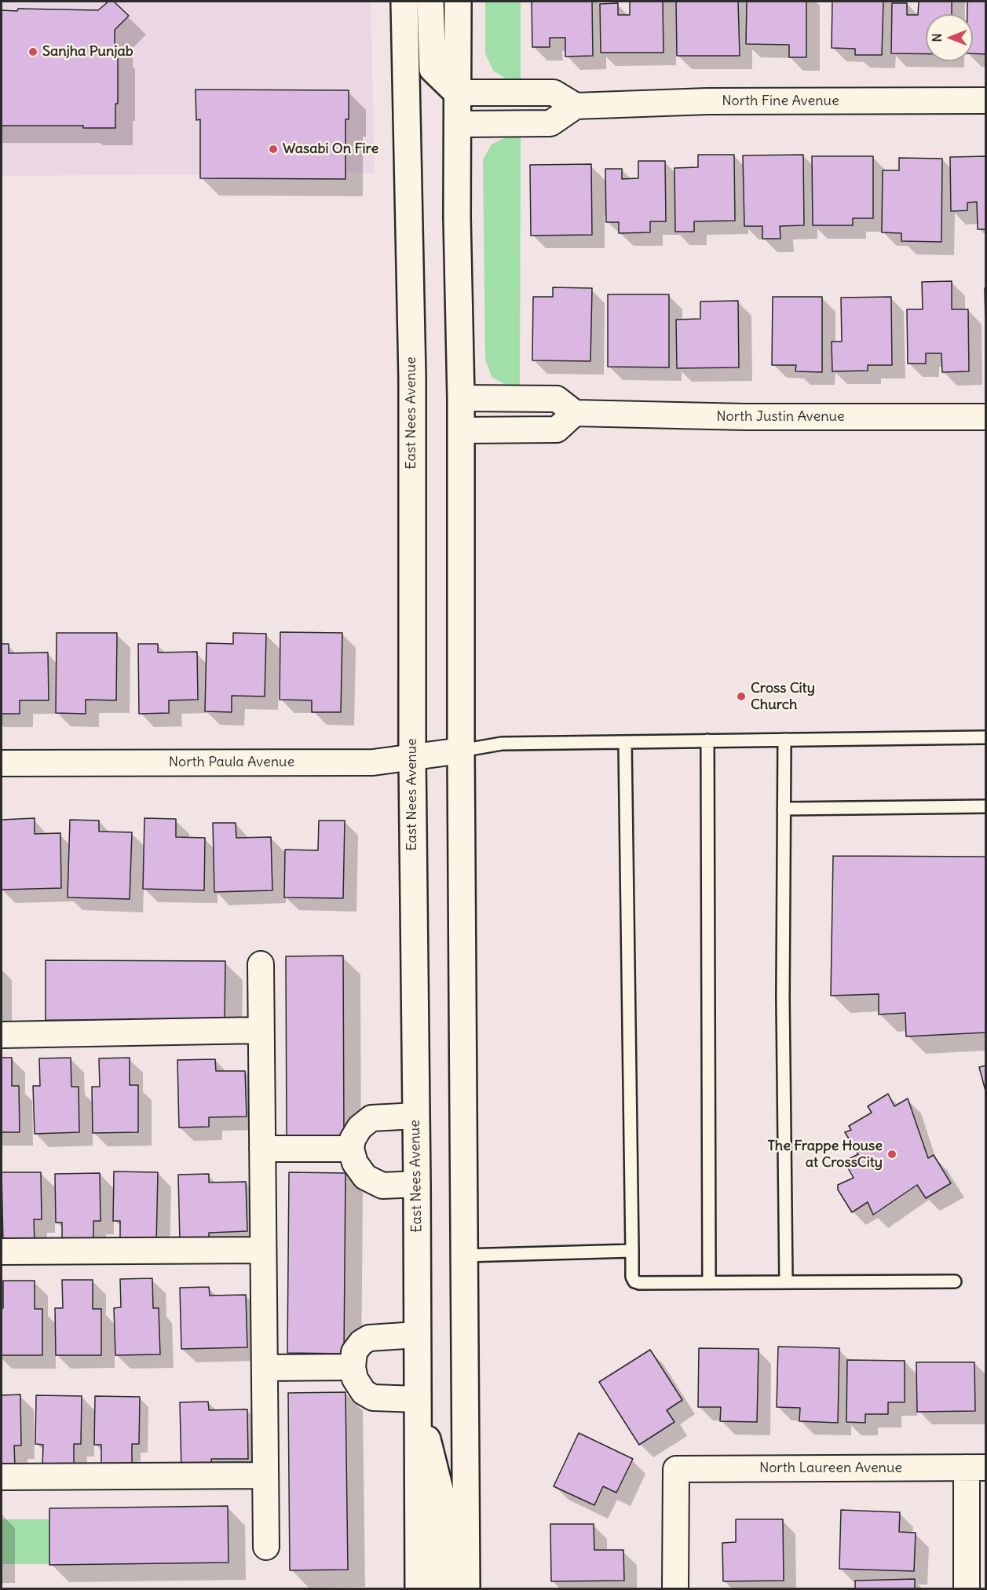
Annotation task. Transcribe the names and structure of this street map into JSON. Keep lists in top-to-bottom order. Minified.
{"streets":{"main road":["East Nees Avenue"],"street":["North Fine Avenue","North Justin Avenue","North Paula Avenue","North Laureen Avenue"]},"crossings":[["East Nees Avenue","North Paula Avenue"]],"places":["Sanjha Punjab","Wasabi On Fire","Cross City Church","The Frappe House at CrossCity"],"north":"left"}
